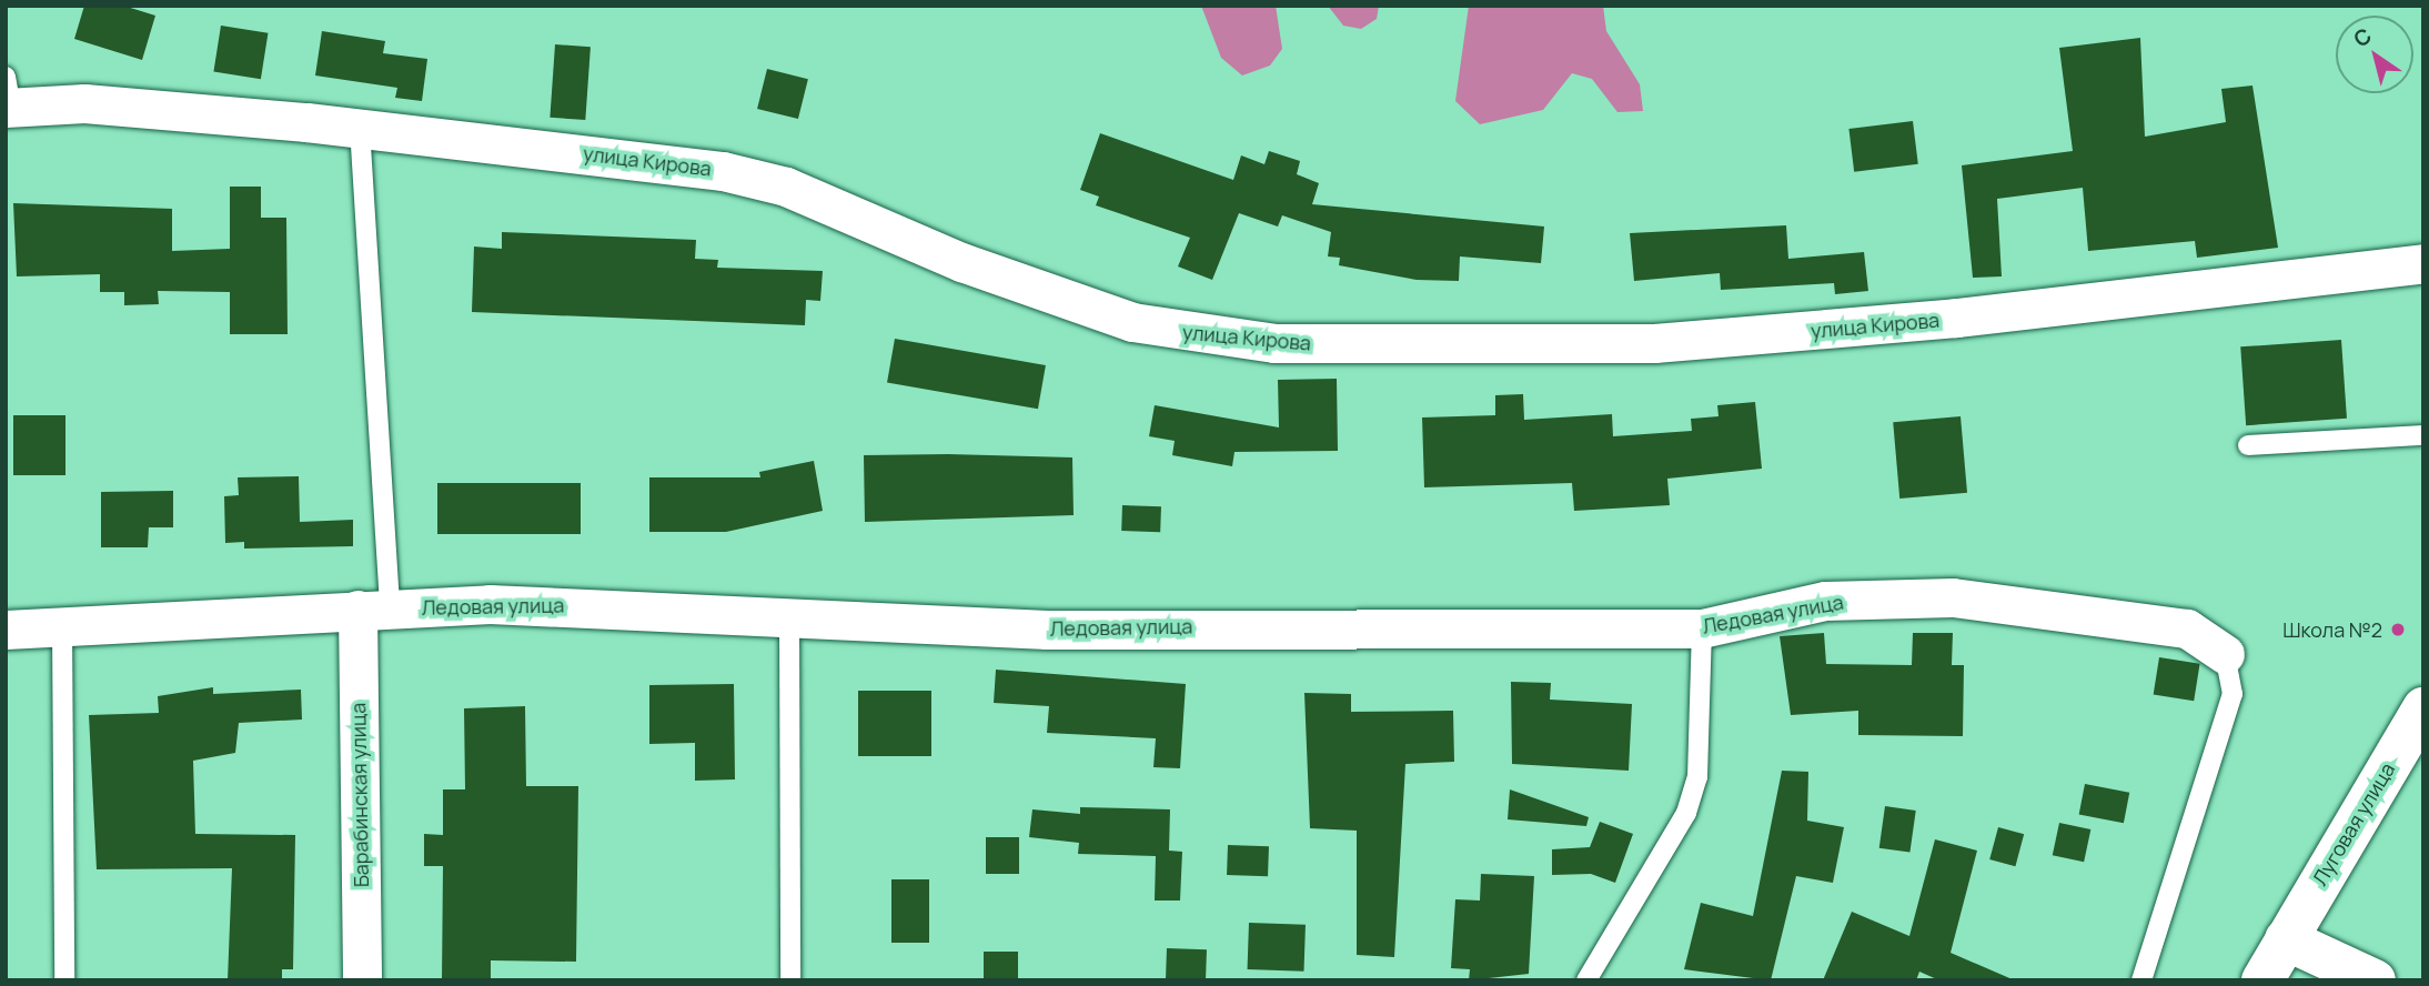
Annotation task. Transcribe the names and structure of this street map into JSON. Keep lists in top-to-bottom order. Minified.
{"streets":{"main road":["Луговая улица"],"street":["улица Кирова","Ледовая улица","Барабинская улица"]},"crossings":[["Ледовая улица","Барабинская улица"]],"places":["Школа №2"],"north":"top left"}
